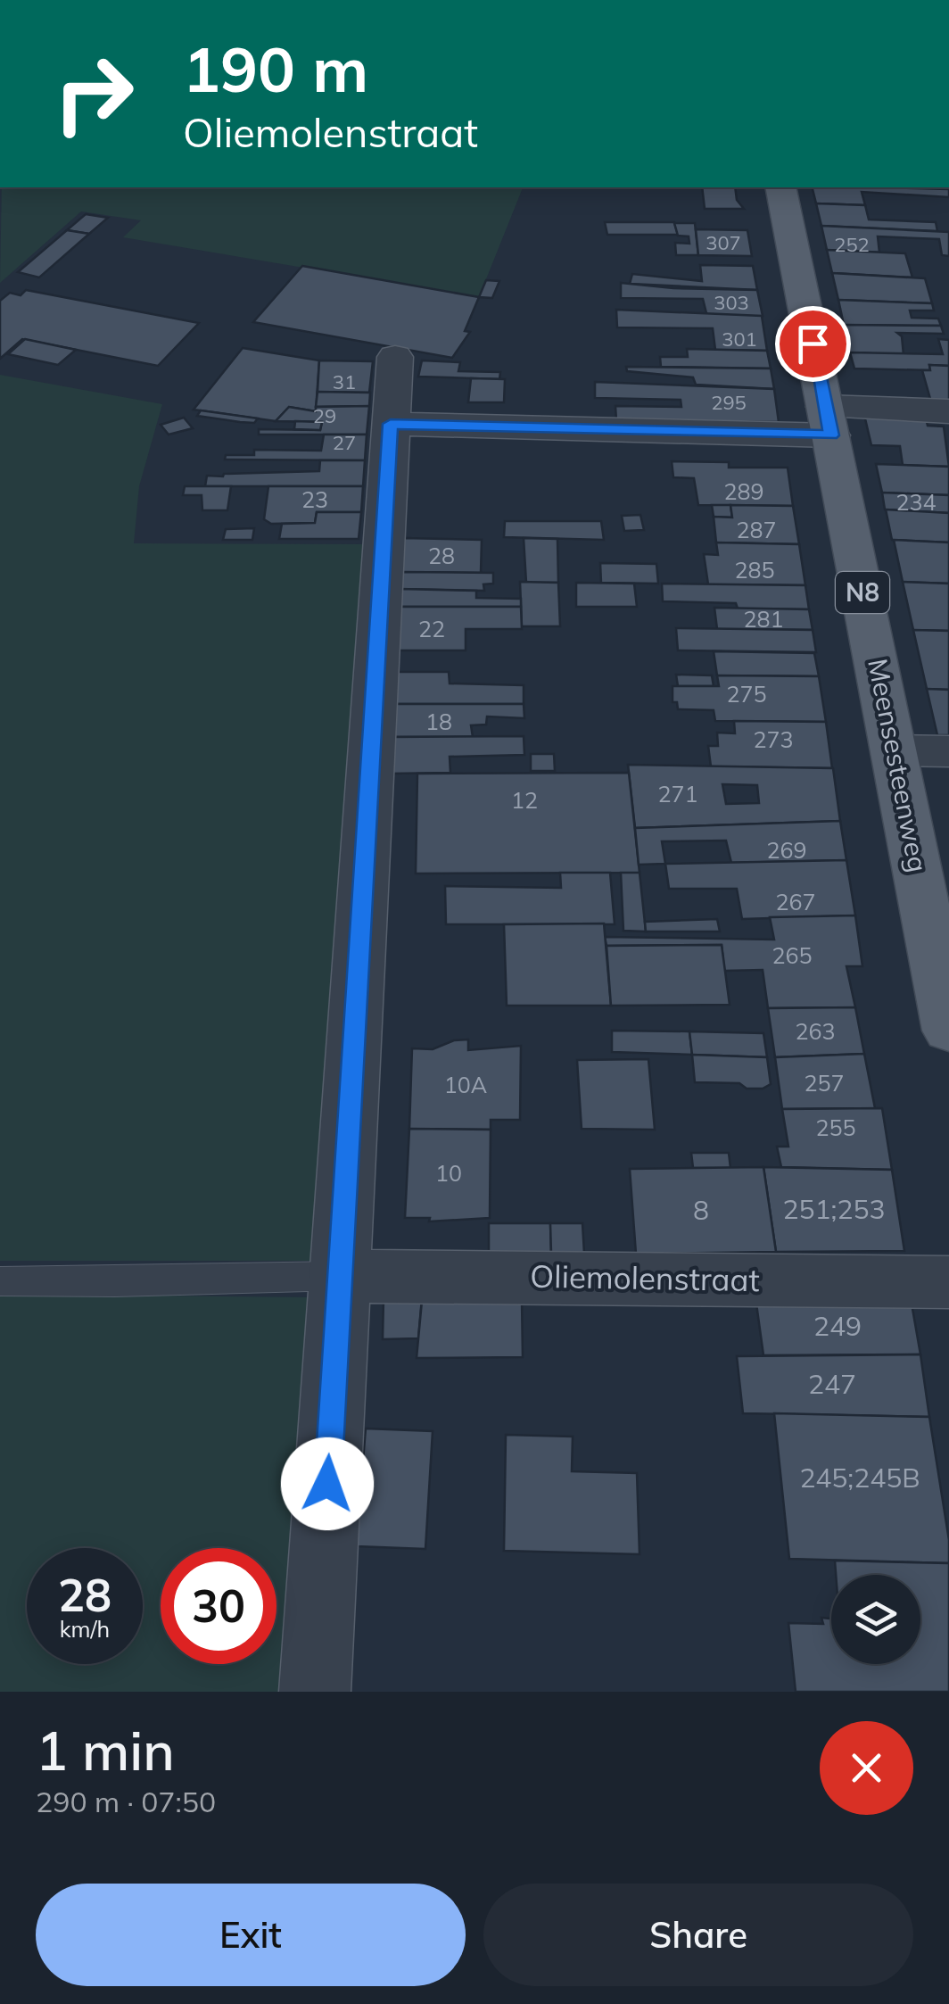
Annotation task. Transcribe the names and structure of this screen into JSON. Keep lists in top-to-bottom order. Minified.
{"streets":{"main road":["N8","Meensesteenweg"],"street":["Oliemolenstraat"]},"house_numbers":["307","252","303","301","31","295","29","27","289","23","234","287","28","285","281","22","275","18","273","271","12","269","267","265","263","257","10A","255","10","251;253","8","249","247","245;245B"],"page":{"turn":["190 m","Oliemolenstraat"],"speed":"28 km/h","limit":"30","heading":["1 min","290 m · 07:50"],"buttons":["Exit","Share"]}}
